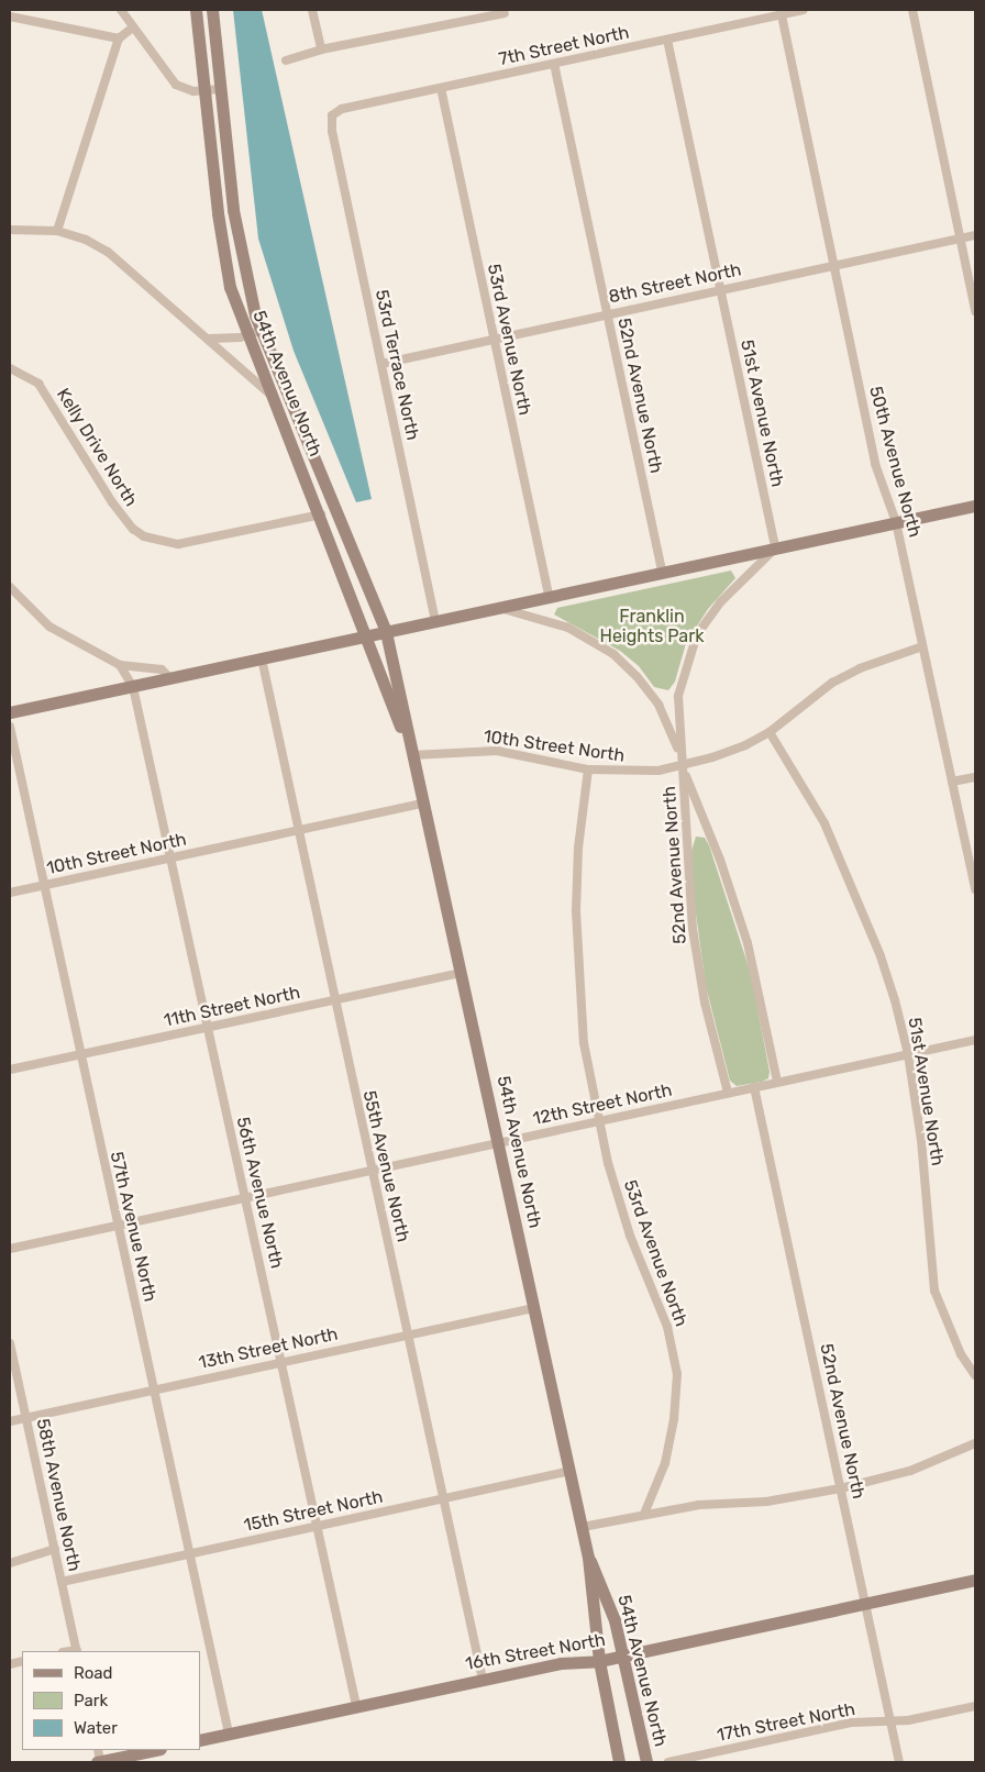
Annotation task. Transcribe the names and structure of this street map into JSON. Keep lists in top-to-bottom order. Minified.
{"streets":{"main road":["54th Avenue North","16th Street North"],"street":["7th Street North","8th Street North","53rd Avenue North","53rd Terrace North","52nd Avenue North","51st Avenue North","Kelly Drive North","50th Avenue North","10th Street North","11th Street North","12th Street North","55th Avenue North","56th Avenue North","57th Avenue North","13th Street North","58th Avenue North","15th Street North","17th Street North"]},"crossings":[["7th Street North","53rd Avenue North"],["7th Street North","53rd Terrace North"],["7th Street North","52nd Avenue North"],["7th Street North","51st Avenue North"],["7th Street North","50th Avenue North"],["8th Street North","53rd Avenue North"],["8th Street North","53rd Terrace North"],["8th Street North","52nd Avenue North"],["8th Street North","51st Avenue North"],["8th Street North","50th Avenue North"],["53rd Avenue North","10th Street North"],["53rd Avenue North","12th Street North"],["54th Avenue North","Kelly Drive North"],["54th Avenue North","10th Street North"],["54th Avenue North","11th Street North"],["54th Avenue North","12th Street North"],["54th Avenue North","13th Street North"],["54th Avenue North","15th Street North"],["54th Avenue North","16th Street North"],["52nd Avenue North","10th Street North"],["52nd Avenue North","12th Street North"],["52nd Avenue North","16th Street North"],["52nd Avenue North","17th Street North"],["51st Avenue North","10th Street North"],["51st Avenue North","12th Street North"],["50th Avenue North","10th Street North"],["10th Street North","55th Avenue North"],["10th Street North","56th Avenue North"],["10th Street North","57th Avenue North"],["11th Street North","55th Avenue North"],["11th Street North","56th Avenue North"],["11th Street North","57th Avenue North"],["12th Street North","55th Avenue North"],["12th Street North","56th Avenue North"],["12th Street North","57th Avenue North"],["55th Avenue North","13th Street North"],["55th Avenue North","15th Street North"],["55th Avenue North","16th Street North"],["56th Avenue North","13th Street North"],["56th Avenue North","15th Street North"],["56th Avenue North","16th Street North"],["57th Avenue North","13th Street North"],["57th Avenue North","15th Street North"],["57th Avenue North","16th Street North"],["13th Street North","58th Avenue North"],["58th Avenue North","15th Street North"]],"parks":["Franklin Heights Park"],"legend":["Road","Park","Water"]}
